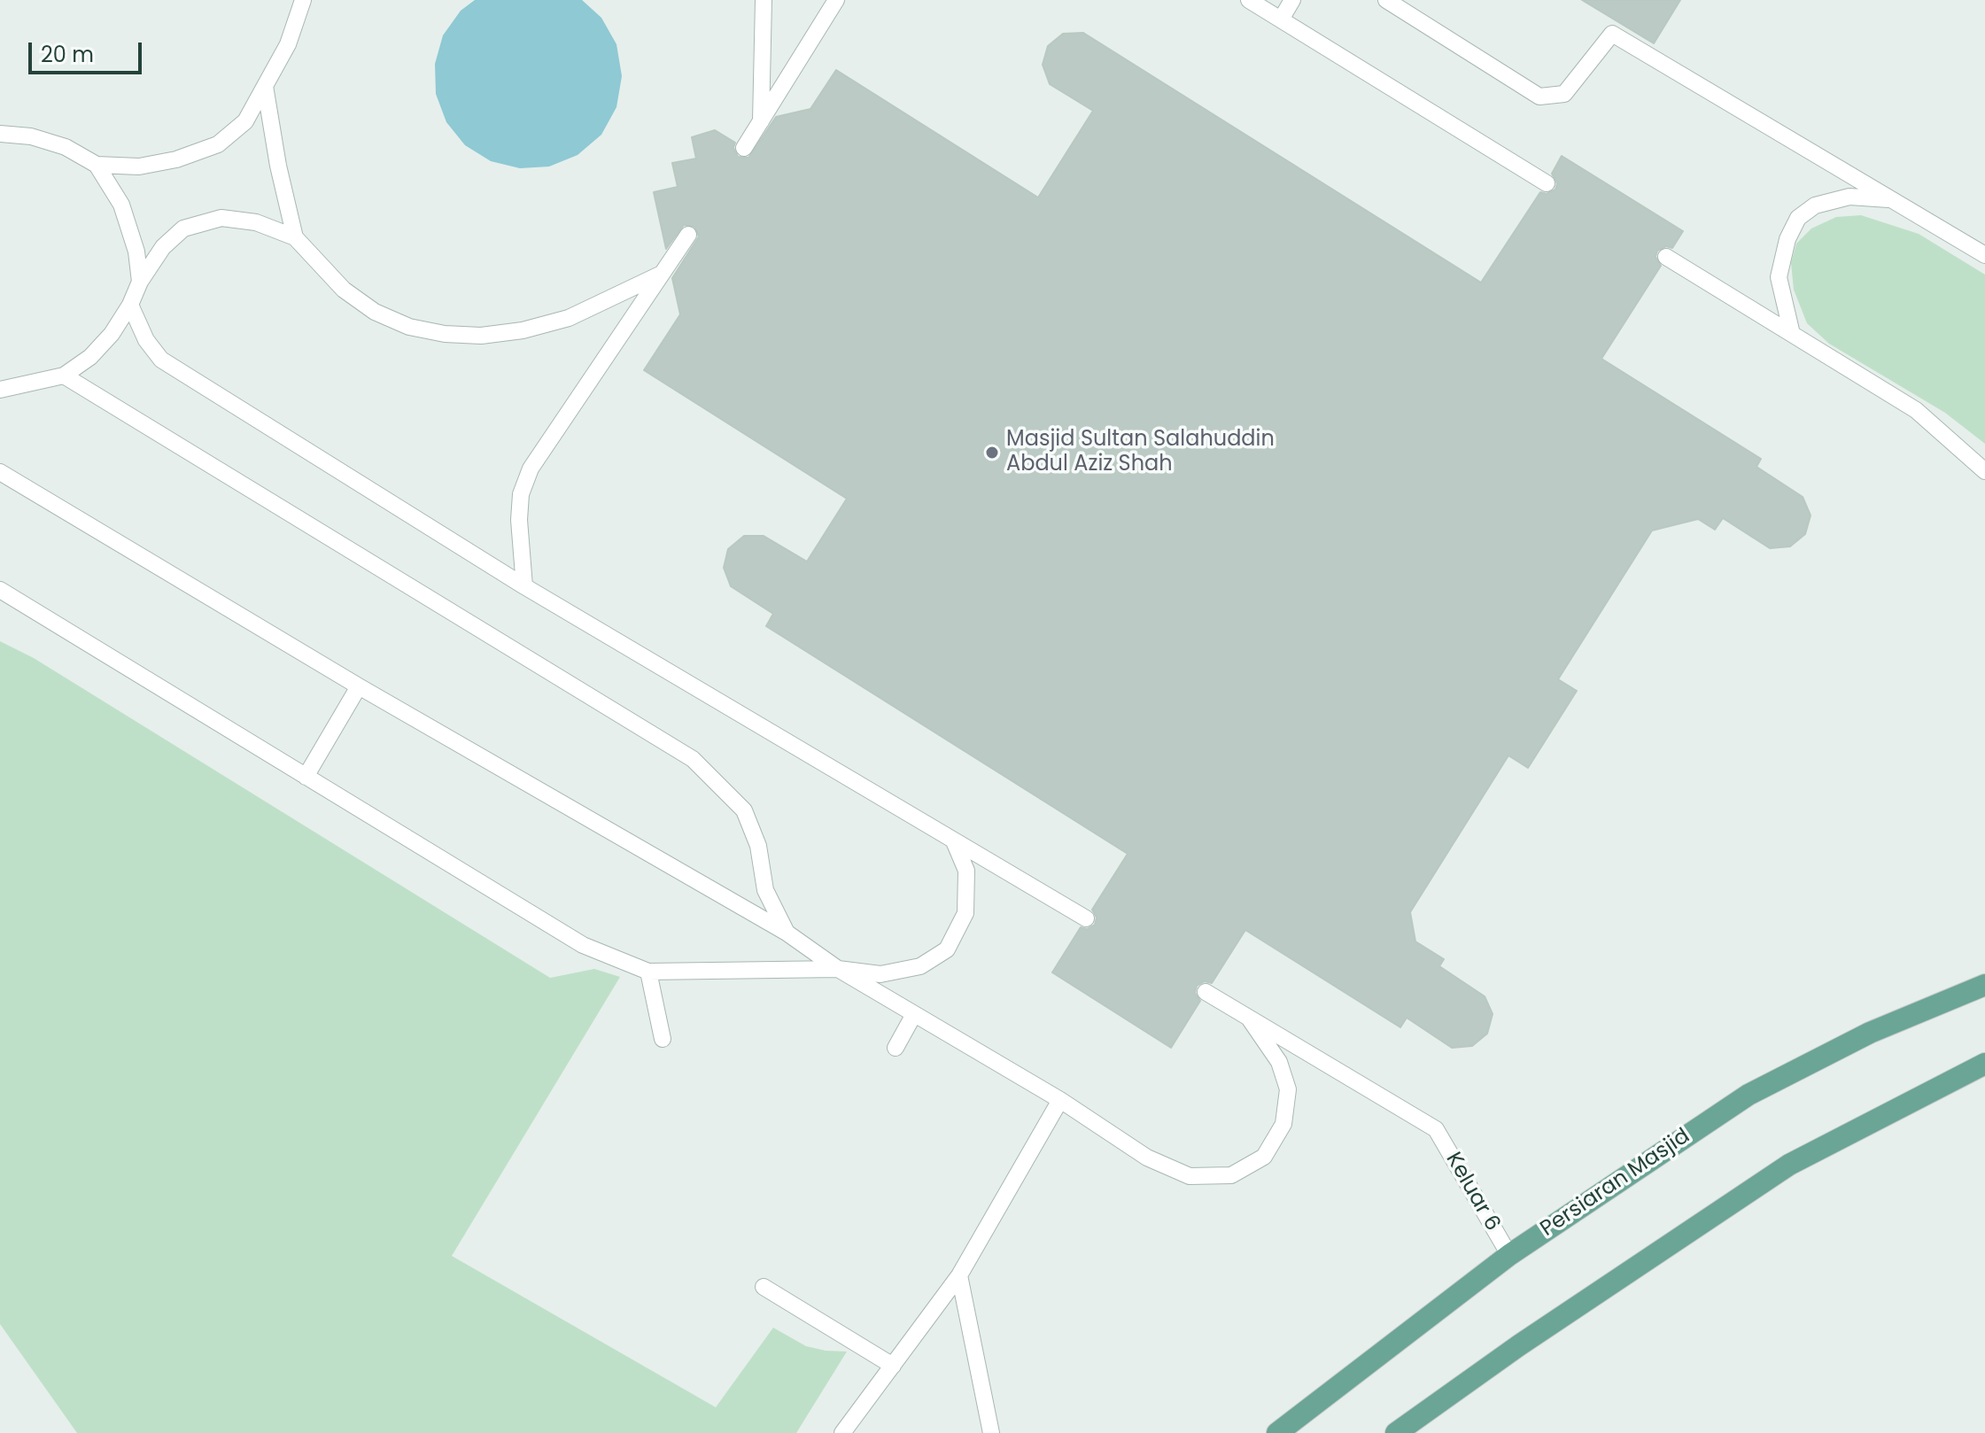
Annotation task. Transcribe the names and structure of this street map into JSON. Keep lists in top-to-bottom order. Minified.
{"streets":{"main road":["Persiaran Masjid"],"lane":["Keluar 6"]},"crossings":[["Persiaran Masjid","Keluar 6"]],"places":["Masjid Sultan Salahuddin Abdul Aziz Shah"],"scale_bar":"20 m"}
